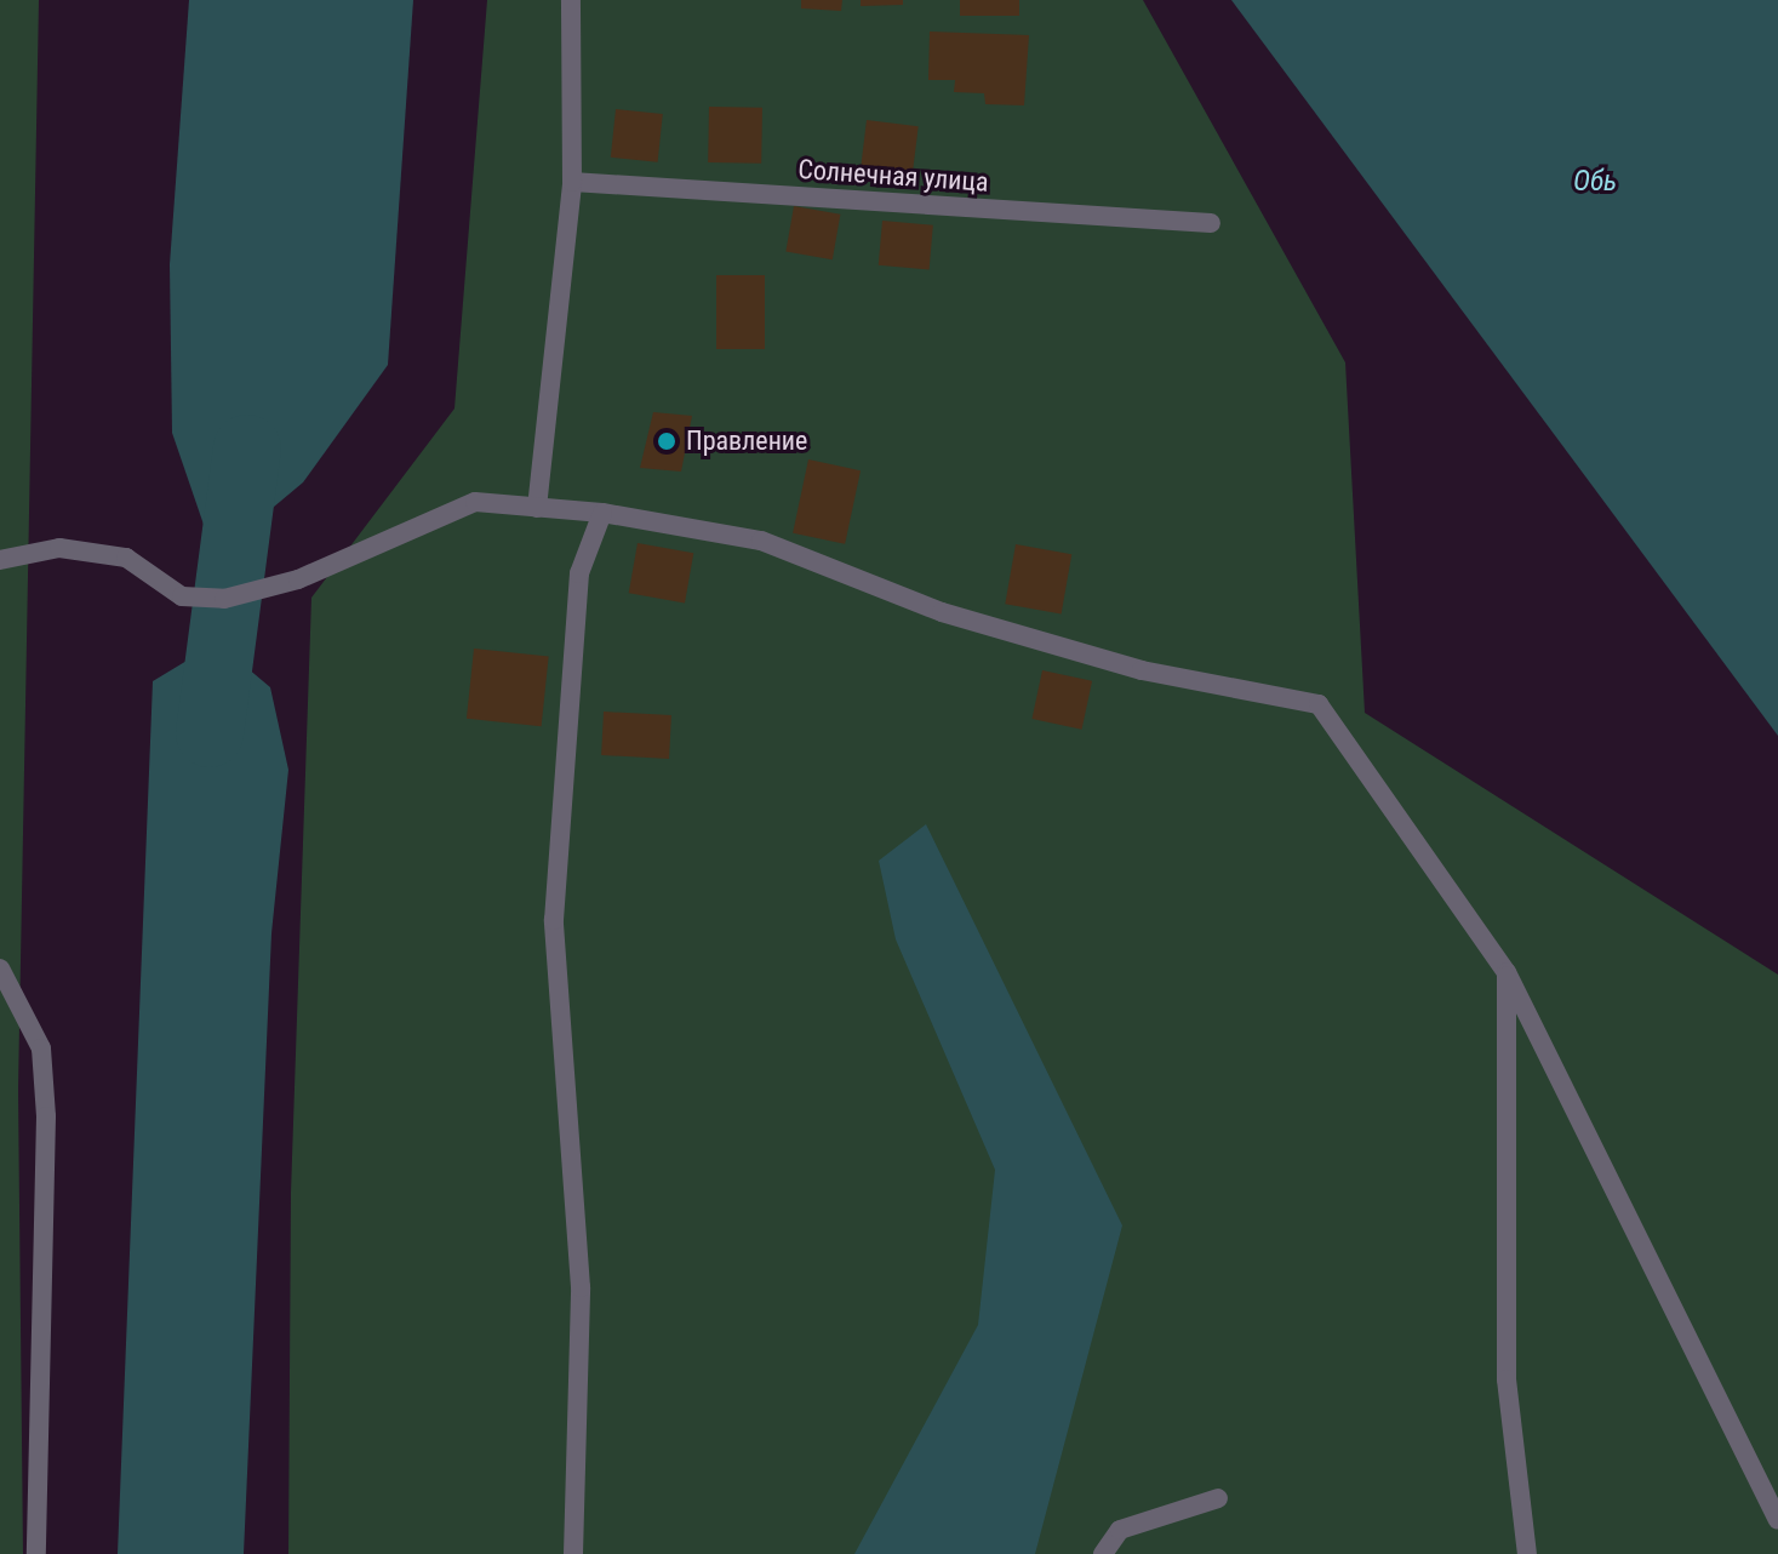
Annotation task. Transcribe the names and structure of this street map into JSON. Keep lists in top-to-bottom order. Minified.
{"streets":{"street":["Солнечная улица"]},"water":["Обь"],"places":["Правление"]}
